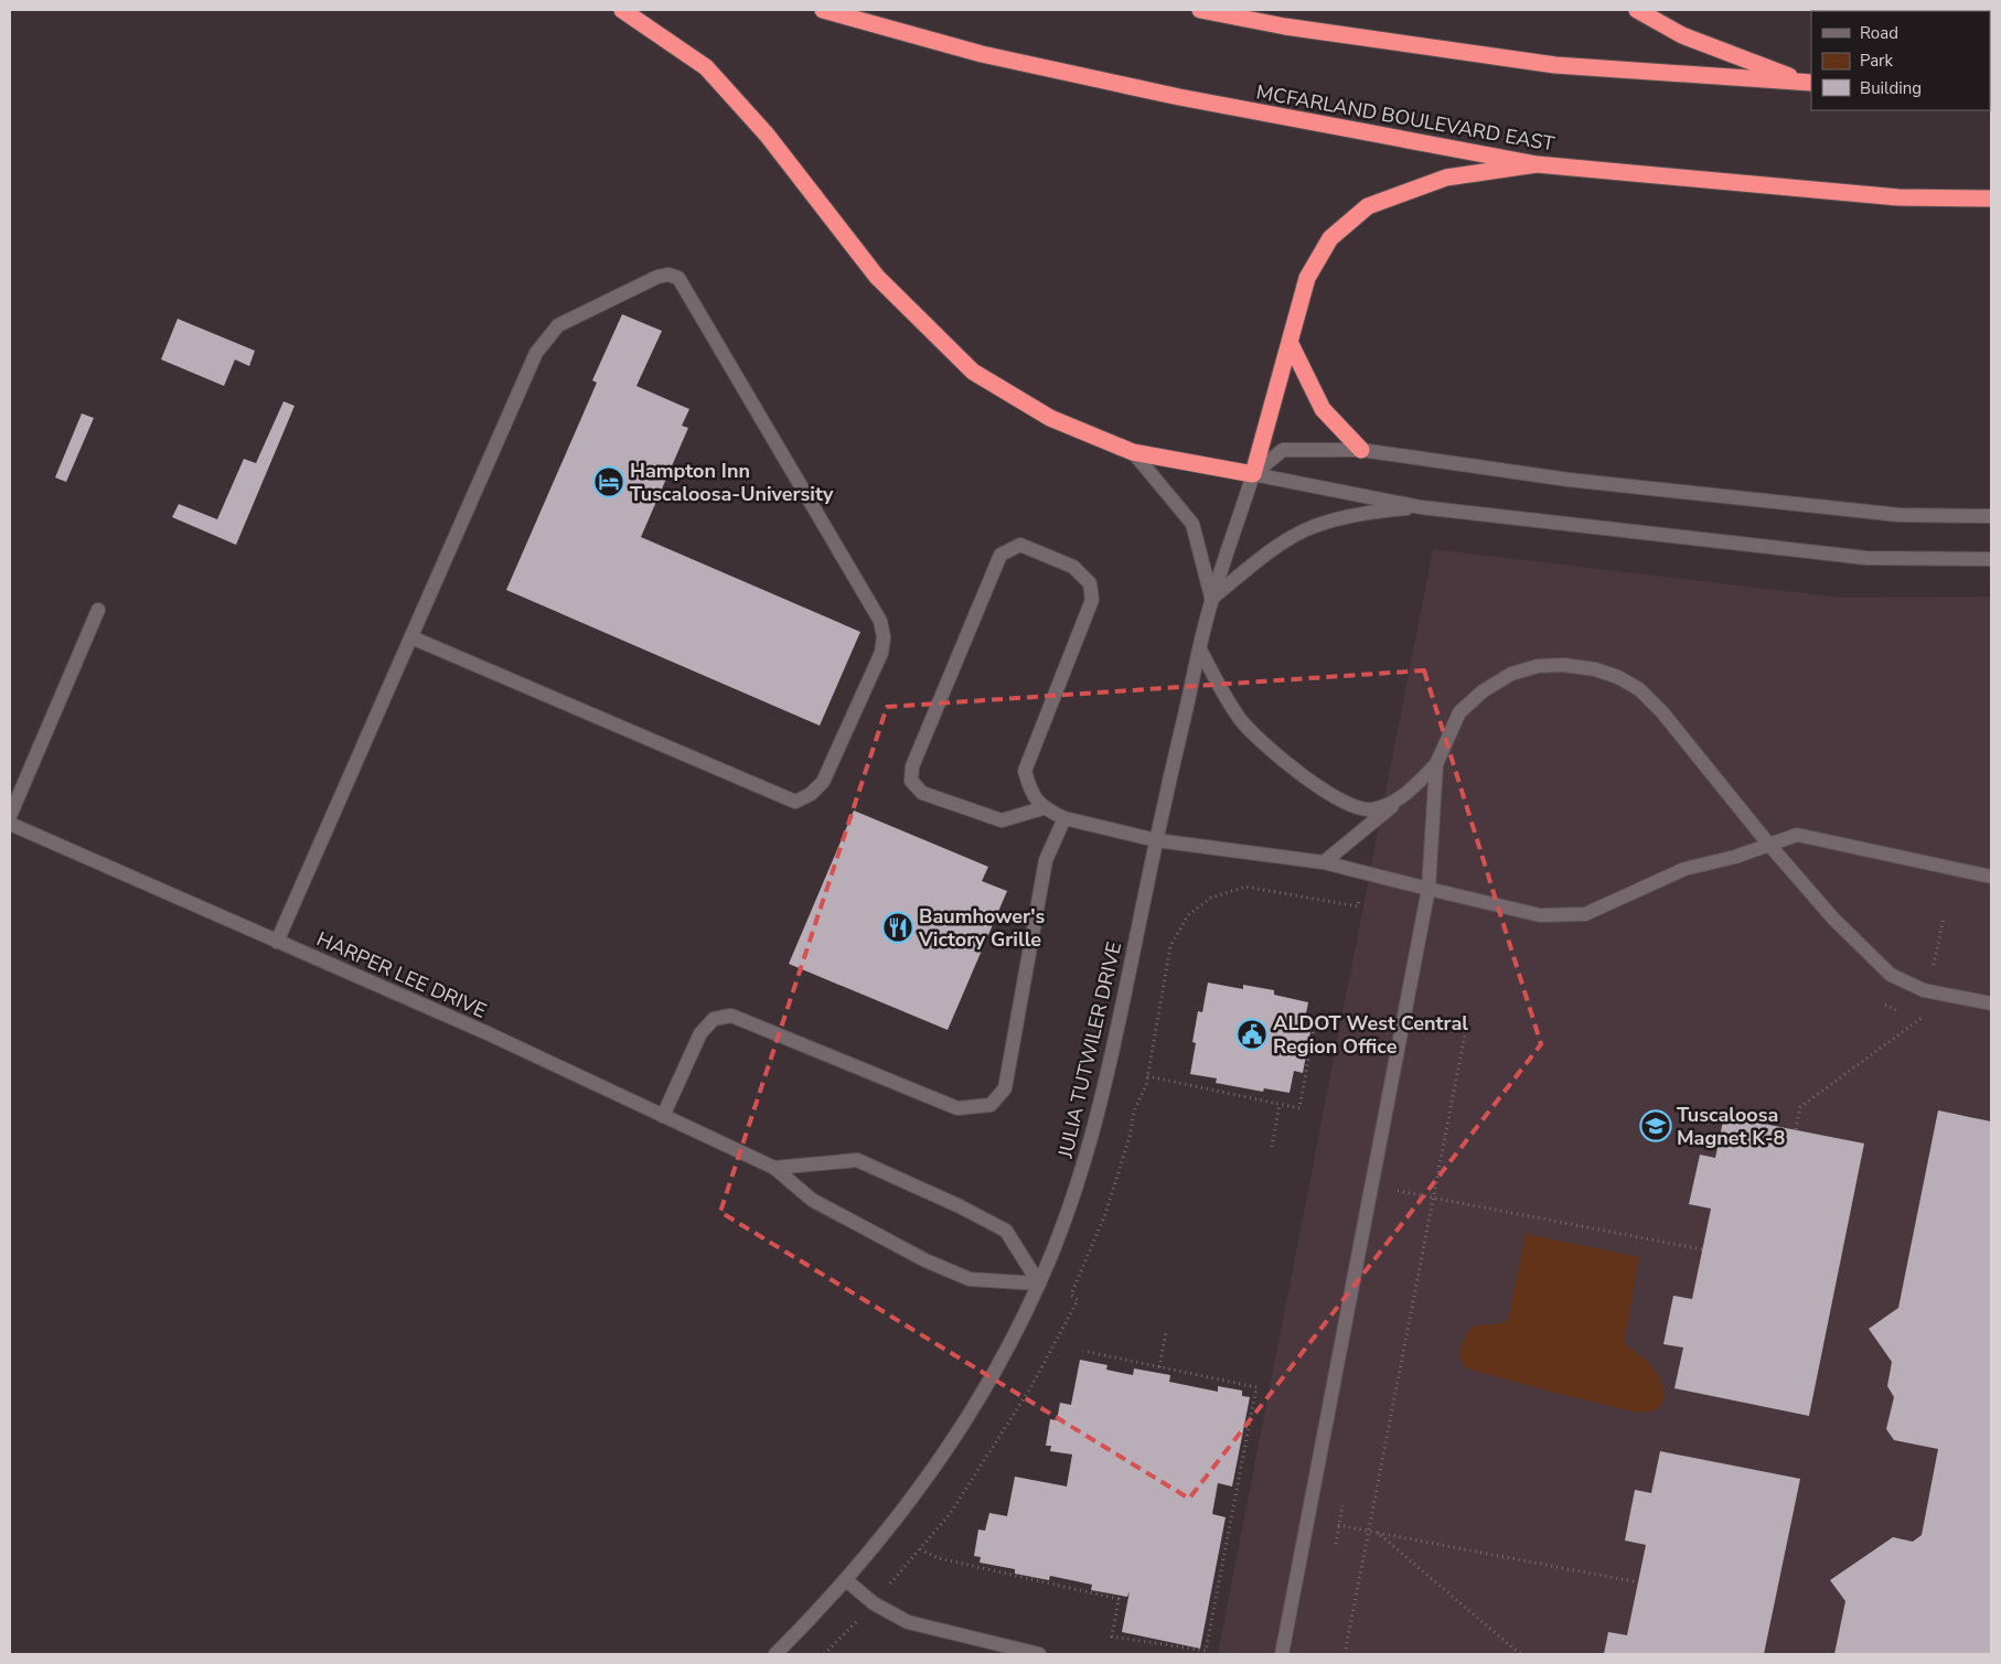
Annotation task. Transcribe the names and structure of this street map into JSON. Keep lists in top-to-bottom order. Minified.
{"streets":{"highway":["MCFARLAND BOULEVARD EAST"],"street":["HARPER LEE DRIVE","JULIA TUTWILER DRIVE"]},"crossings":[["HARPER LEE DRIVE","JULIA TUTWILER DRIVE"]],"places":{"hotel":["Hampton Inn Tuscaloosa-University"],"restaurant":["Baumhower's Victory Grille"],"public building":["ALDOT West Central Region Office"],"school or university":["Tuscaloosa Magnet K-8"]},"legend":["Road","Park","Building"]}
